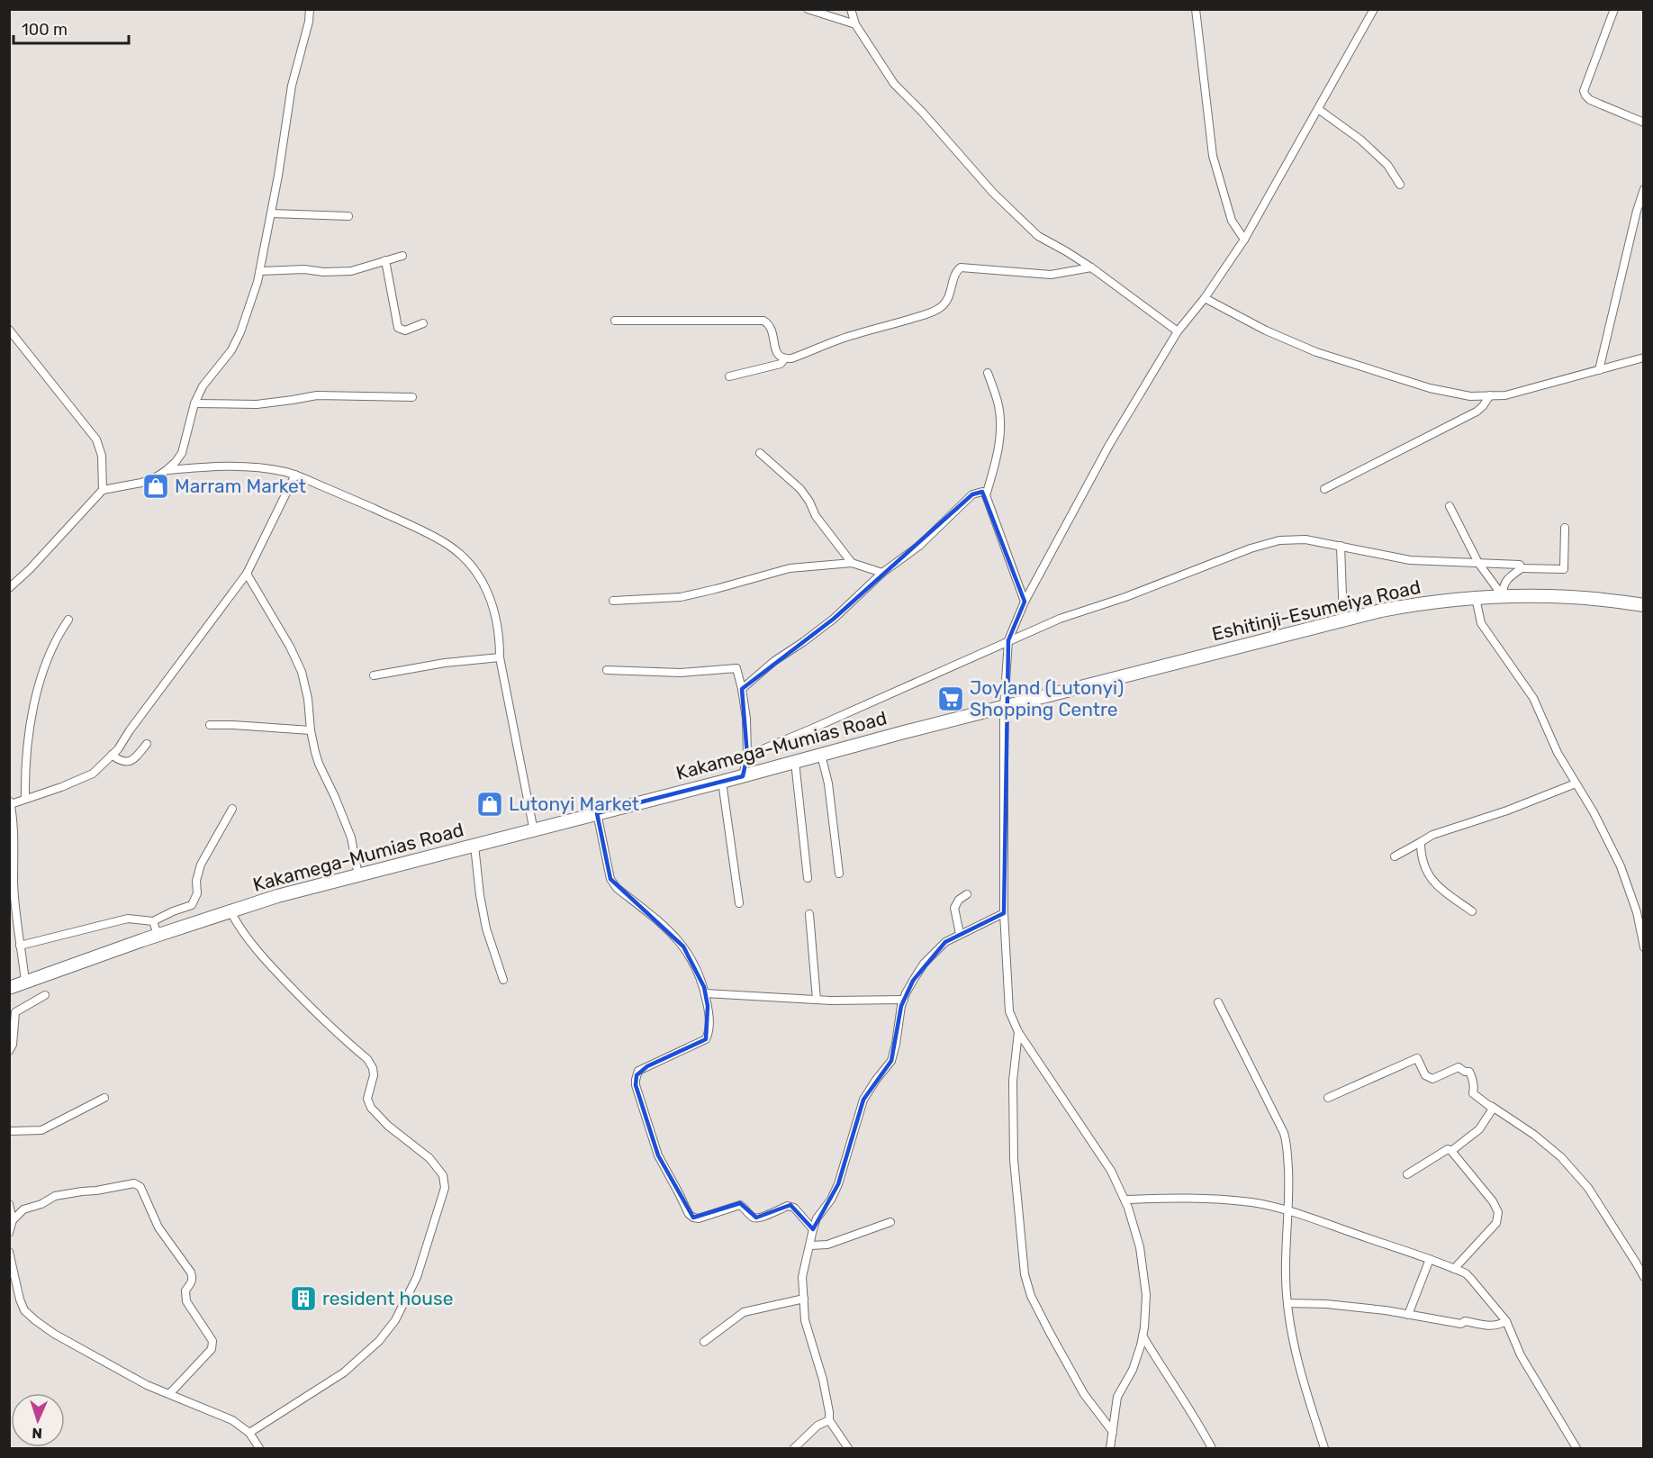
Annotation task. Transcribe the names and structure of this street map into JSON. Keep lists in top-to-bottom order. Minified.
{"streets":{"highway":["Eshitinji-Esumeiya Road","Kakamega-Mumias Road"]},"crossings":[["Eshitinji-Esumeiya Road","Kakamega-Mumias Road"]],"places":{"shop":["Marram Market","Lutonyi Market"],"supermarket":["Joyland (Lutonyi) Shopping Centre"],"building":["resident house"]},"scale_bar":"100 m","north":"bottom"}
